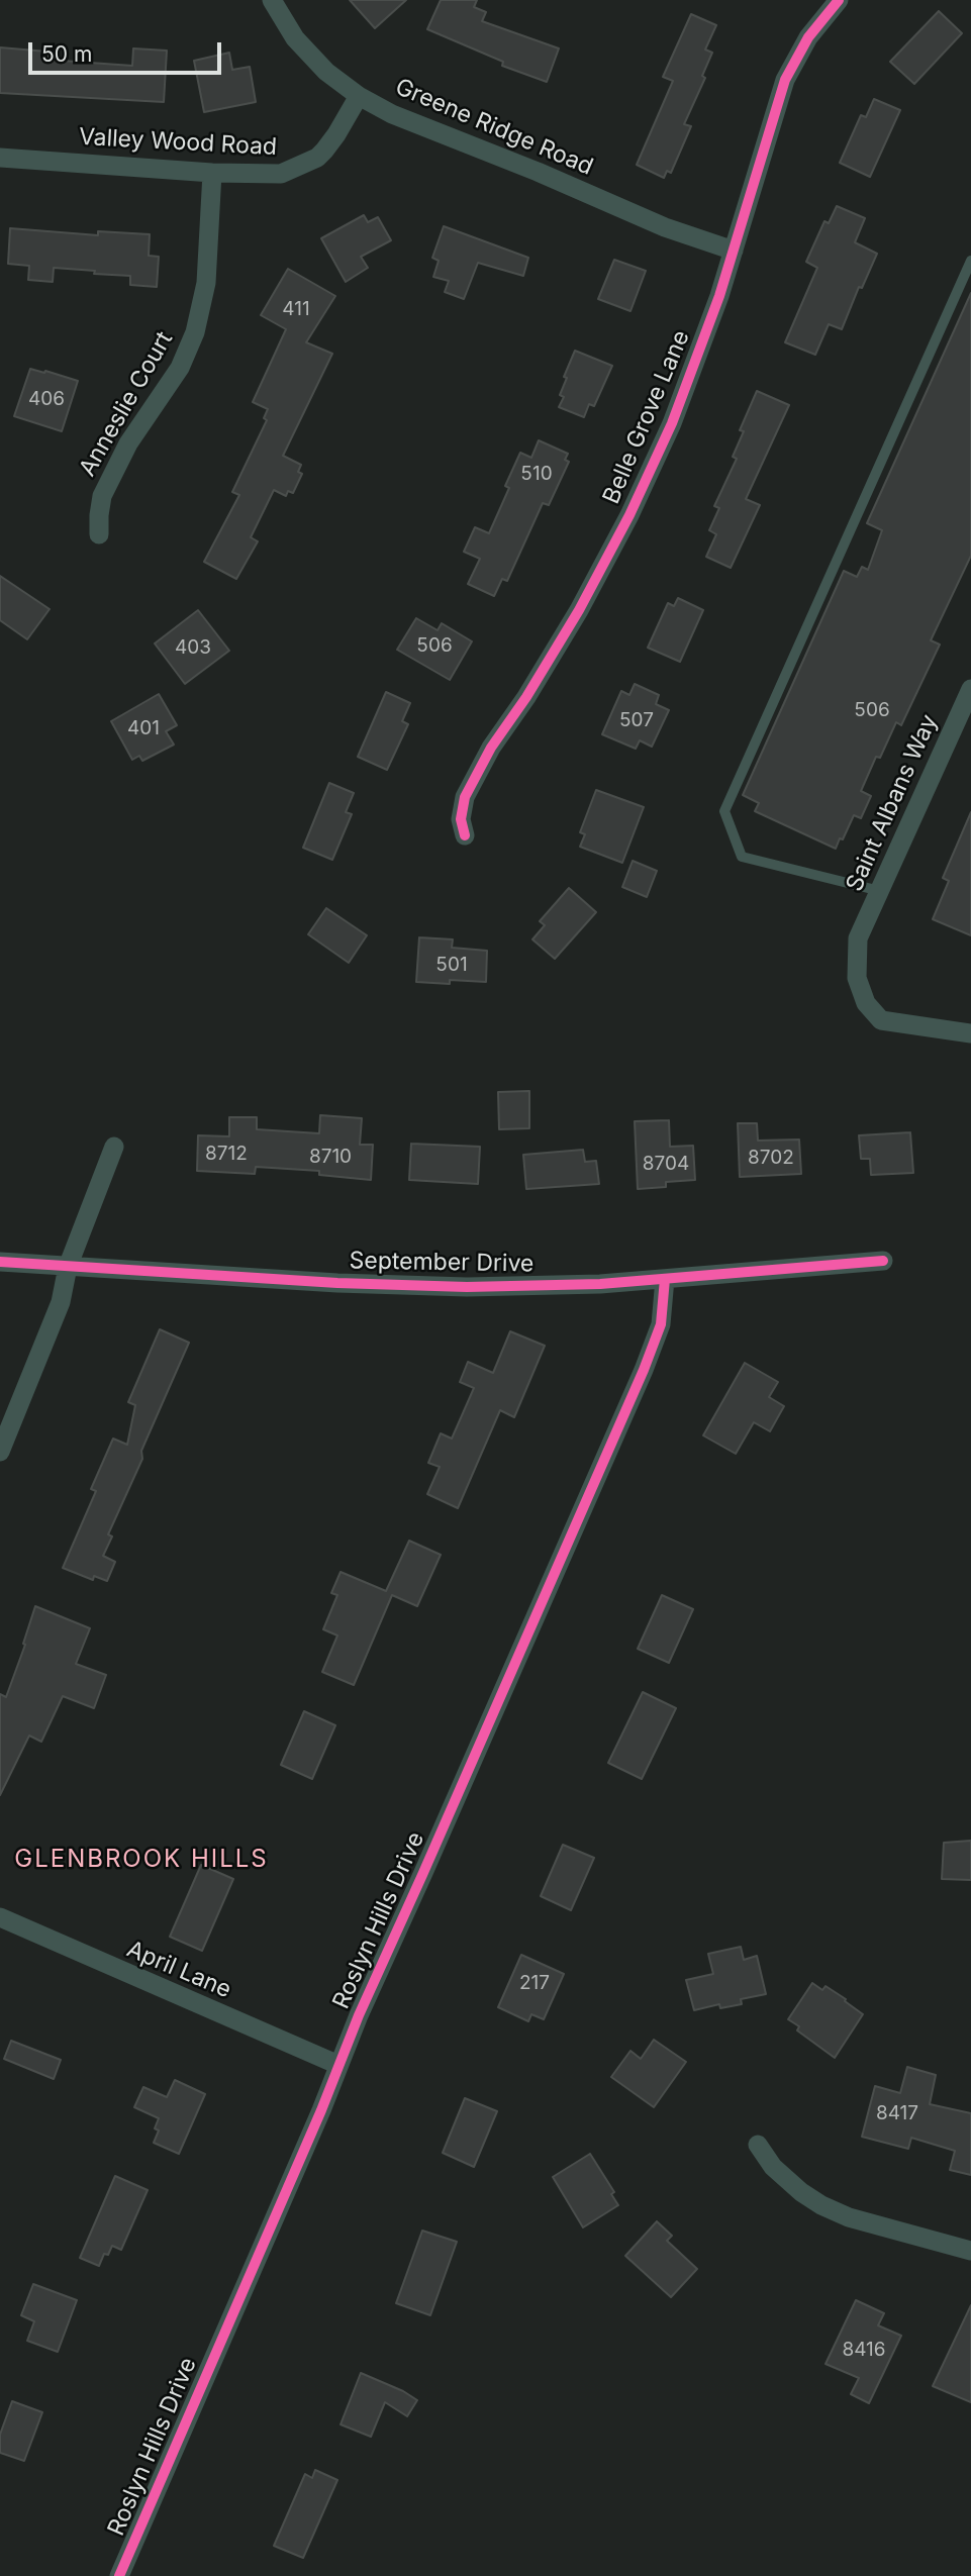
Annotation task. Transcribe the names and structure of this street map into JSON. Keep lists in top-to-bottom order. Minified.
{"streets":{"street":["Greene Ridge Road","Valley Wood Road","Anneslie Court","Belle Grove Lane","Saint Albans Way","September Drive","Roslyn Hills Drive","April Lane"]},"crossings":[["Greene Ridge Road","Valley Wood Road"],["Greene Ridge Road","Belle Grove Lane"],["Valley Wood Road","Anneslie Court"],["September Drive","Roslyn Hills Drive"],["Roslyn Hills Drive","April Lane"]],"districts":["GLENBROOK HILLS"],"house_numbers":["411","406","510","506","403","506","507","401","501","8712","8710","8702","8704","217","8417","8416"],"scale_bar":"50 m"}
